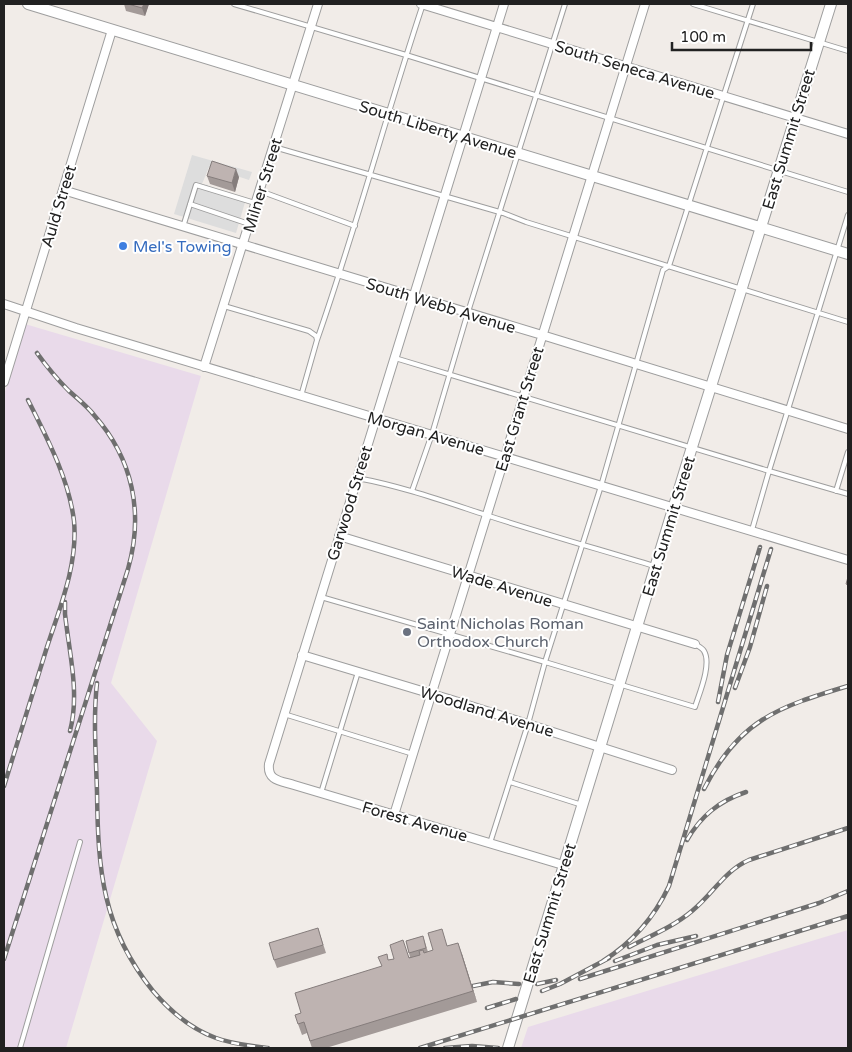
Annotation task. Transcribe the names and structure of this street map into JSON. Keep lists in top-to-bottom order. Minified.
{"streets":{"street":["South Seneca Avenue","South Liberty Avenue","East Summit Street","Milner Street","Auld Street","South Webb Avenue","East Grant Street","Morgan Avenue","Garwood Street","Wade Avenue","Woodland Avenue","Forest Avenue"]},"crossings":[["South Seneca Avenue","East Summit Street"],["South Seneca Avenue","East Grant Street"],["South Seneca Avenue","Garwood Street"],["South Liberty Avenue","East Summit Street"],["South Liberty Avenue","Milner Street"],["South Liberty Avenue","Auld Street"],["South Liberty Avenue","East Grant Street"],["South Liberty Avenue","Garwood Street"],["East Summit Street","South Webb Avenue"],["East Summit Street","Morgan Avenue"],["East Summit Street","Wade Avenue"],["East Summit Street","Woodland Avenue"],["East Summit Street","Forest Avenue"],["Milner Street","South Webb Avenue"],["Milner Street","Morgan Avenue"],["Auld Street","South Webb Avenue"],["Auld Street","Morgan Avenue"],["South Webb Avenue","East Grant Street"],["South Webb Avenue","Garwood Street"],["East Grant Street","Morgan Avenue"],["East Grant Street","Wade Avenue"],["East Grant Street","Woodland Avenue"],["East Grant Street","Forest Avenue"],["Morgan Avenue","Garwood Street"],["Garwood Street","Wade Avenue"],["Garwood Street","Woodland Avenue"],["Garwood Street","Forest Avenue"]],"places":["Mel's Towing","Saint Nicholas Roman Orthodox Church"],"scale_bar":"100 m"}
